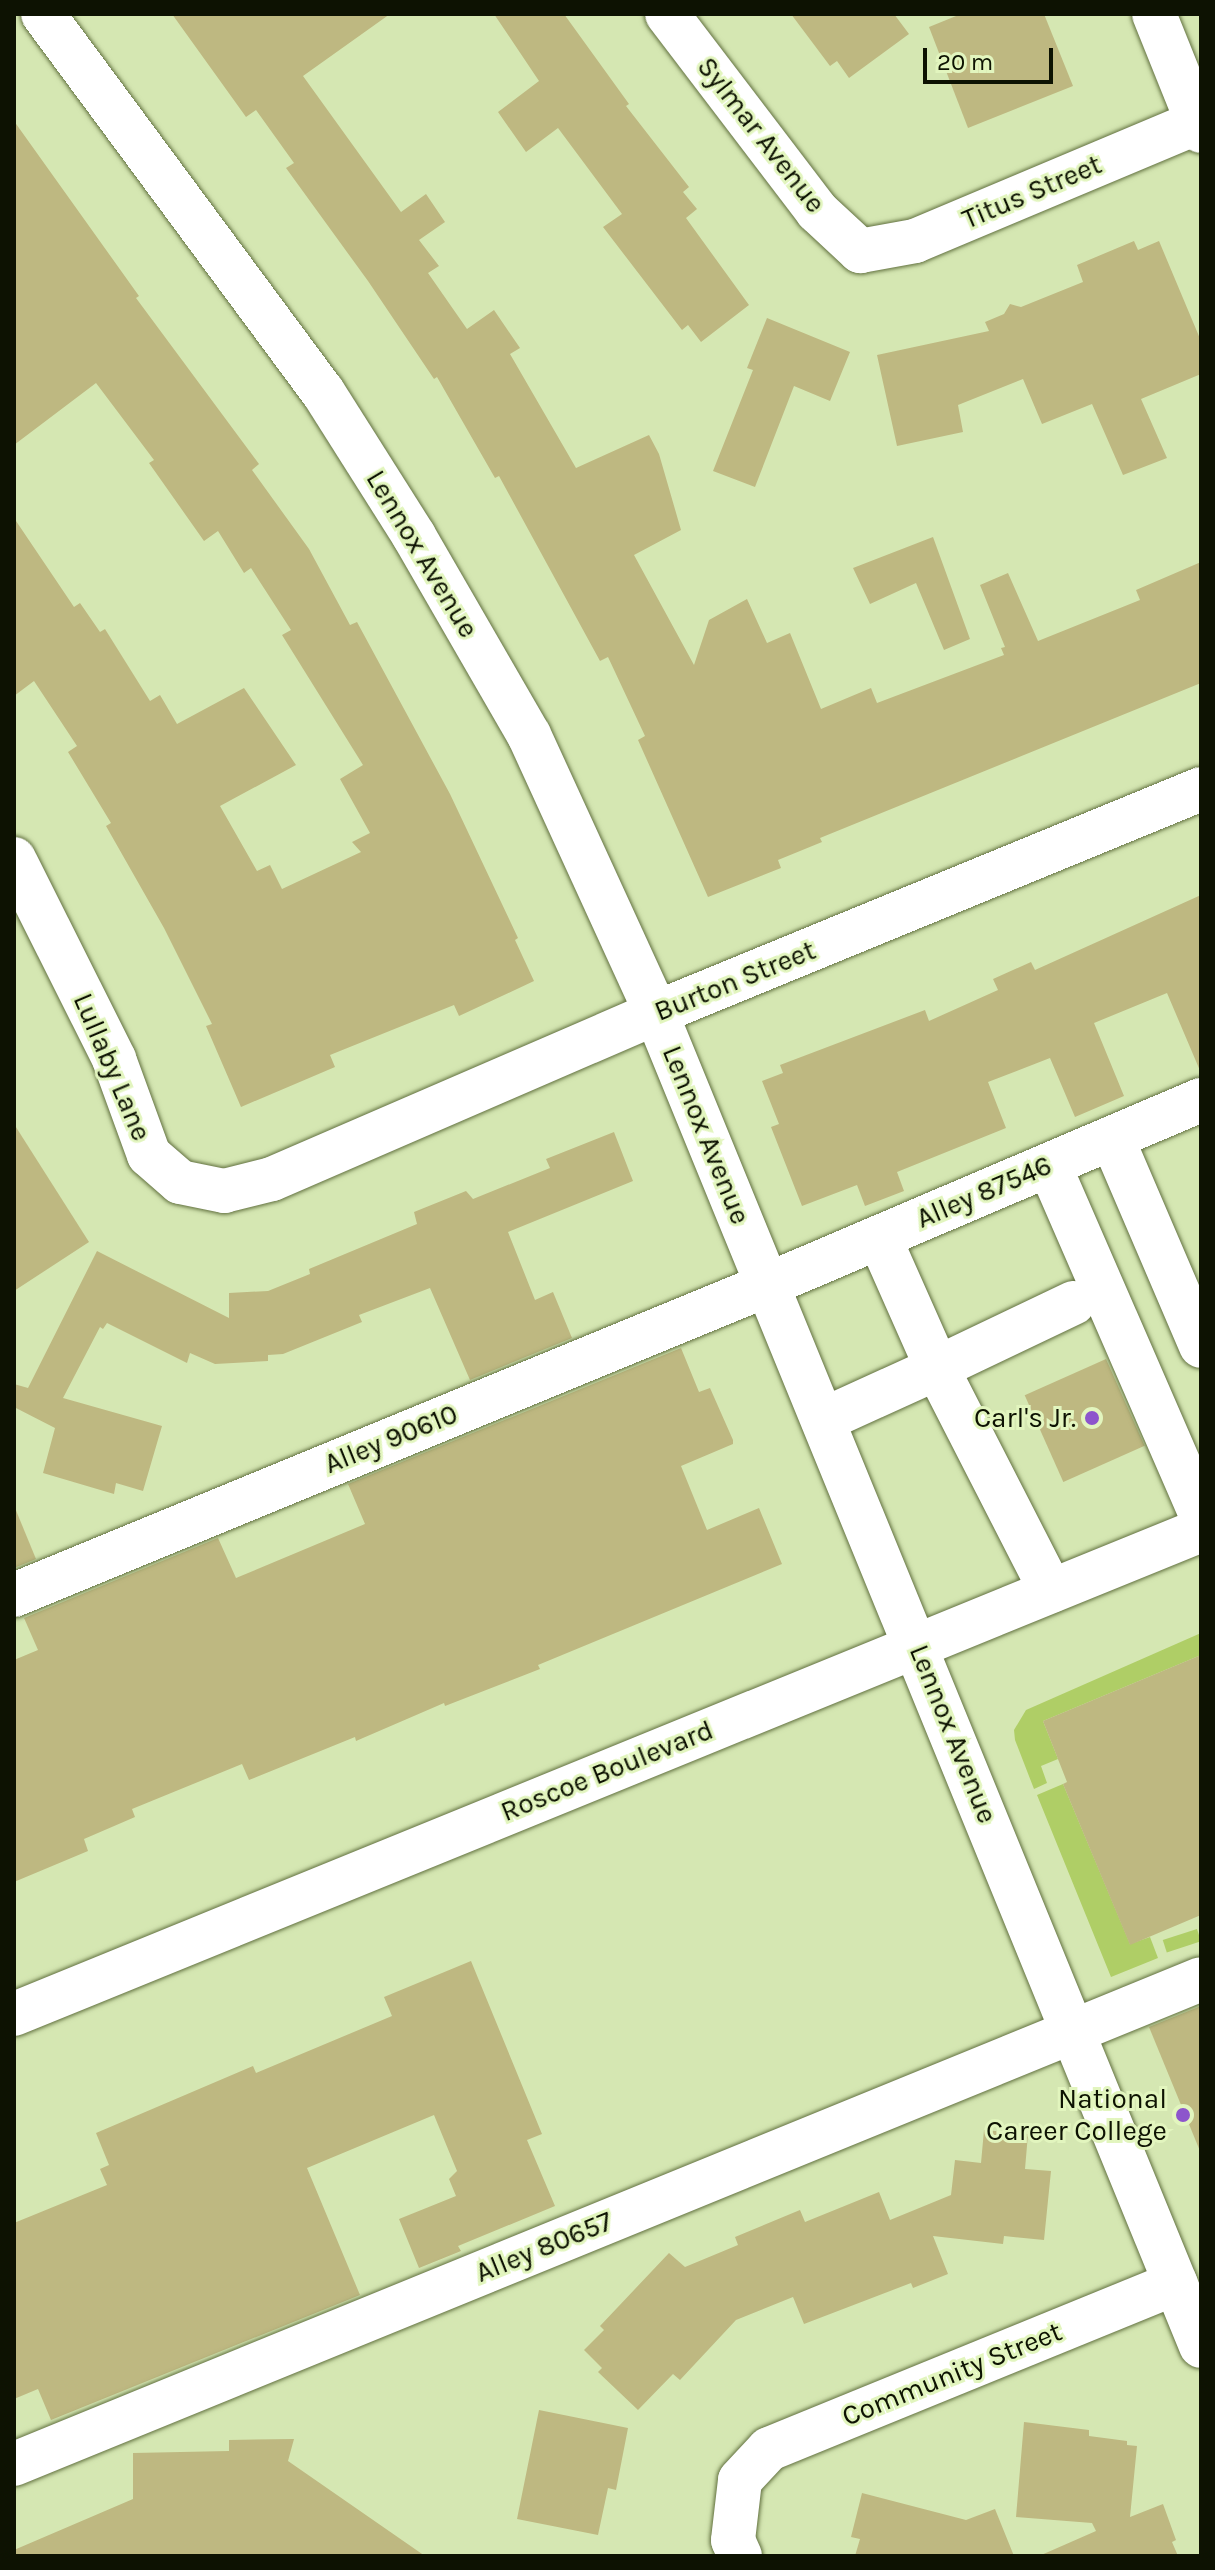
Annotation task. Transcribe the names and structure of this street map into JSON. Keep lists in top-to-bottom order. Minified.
{"streets":{"street":["Sylmar Avenue","Titus Street","Lennox Avenue","Burton Street","Lullaby Lane","Alley 87546","Alley 90610","Roscoe Boulevard","Alley 80657","Community Street"]},"crossings":[["Sylmar Avenue","Titus Street"],["Lennox Avenue","Burton Street"],["Lennox Avenue","Alley 87546"],["Lennox Avenue","Alley 90610"],["Lennox Avenue","Roscoe Boulevard"],["Lennox Avenue","Alley 80657"],["Lennox Avenue","Community Street"],["Burton Street","Lullaby Lane"],["Alley 87546","Alley 90610"]],"places":["Carl's Jr.","National Career College"],"scale_bar":"20 m"}
